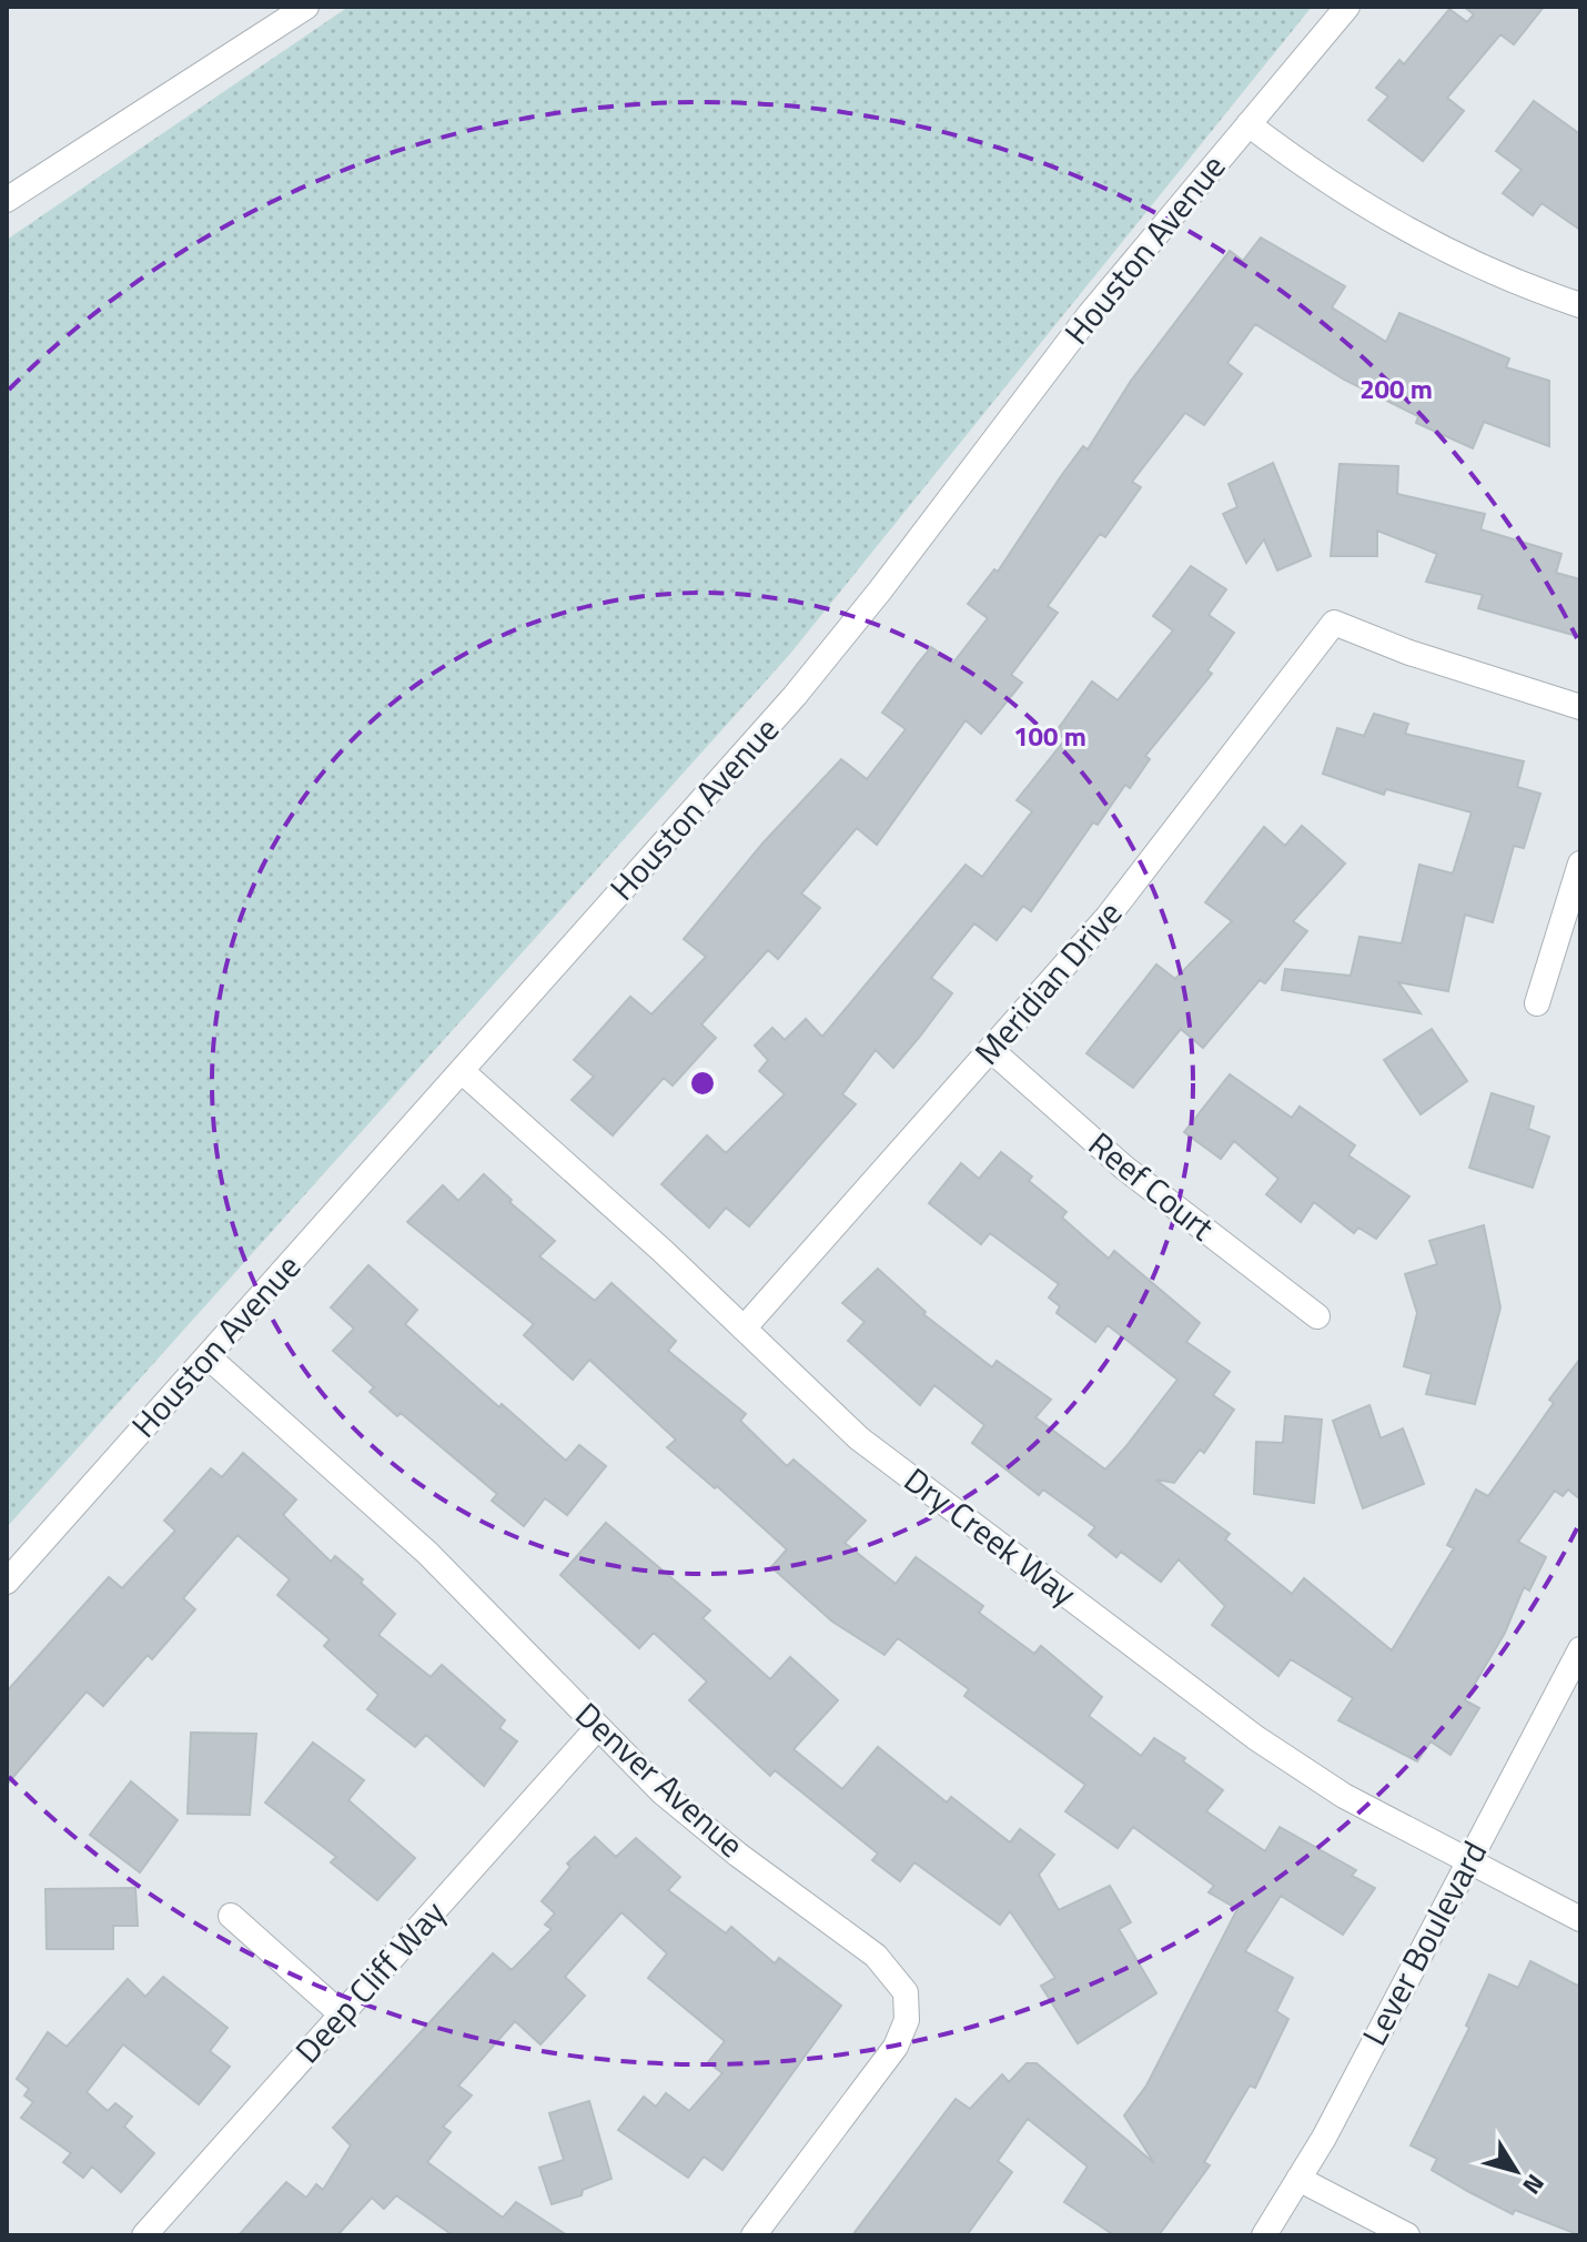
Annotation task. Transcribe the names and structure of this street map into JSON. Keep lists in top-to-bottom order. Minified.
{"streets":{"street":["Houston Avenue","Meridian Drive","Reef Court","Dry Creek Way","Denver Avenue","Lever Boulevard","Deep Cliff Way"]},"crossings":[["Houston Avenue","Dry Creek Way"],["Houston Avenue","Denver Avenue"],["Meridian Drive","Reef Court"],["Meridian Drive","Dry Creek Way"],["Dry Creek Way","Lever Boulevard"],["Denver Avenue","Deep Cliff Way"]],"north":"bottom right","rings":["200 m","100 m"]}
